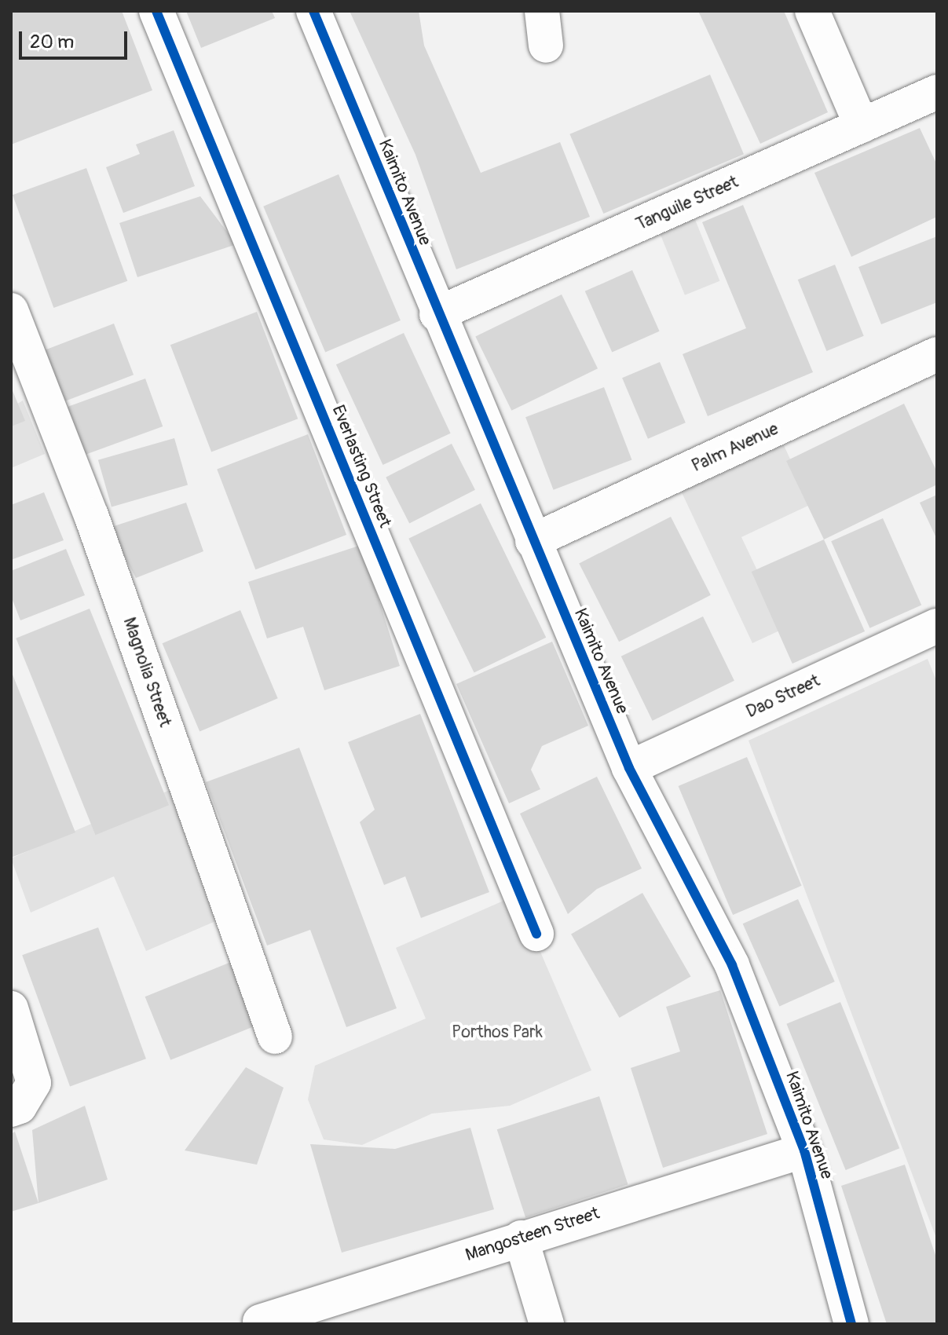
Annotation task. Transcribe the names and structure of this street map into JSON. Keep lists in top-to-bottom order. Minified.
{"streets":{"street":["Kaimito Avenue","Tanguile Street","Palm Avenue","Everlasting Street","Magnolia Street","Dao Street","Mangosteen Street"]},"crossings":[["Kaimito Avenue","Tanguile Street"],["Kaimito Avenue","Palm Avenue"],["Kaimito Avenue","Dao Street"],["Kaimito Avenue","Mangosteen Street"]],"parks":["Porthos Park"],"scale_bar":"20 m"}
